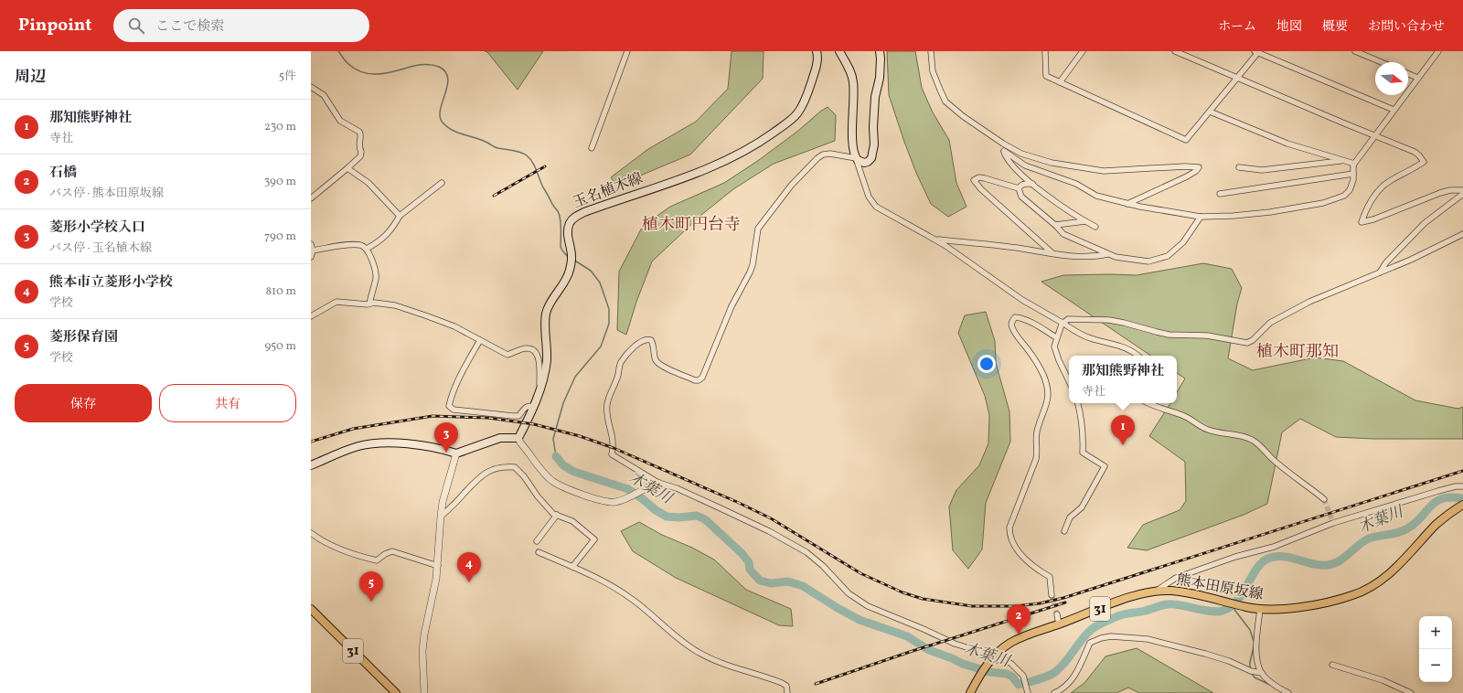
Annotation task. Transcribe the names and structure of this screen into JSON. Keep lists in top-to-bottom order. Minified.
{"streets":{"main road":["玉名植木線","熊本田原坂線","31"]},"districts":["植木町円台寺","植木町那知"],"water":["木葉川"],"north":"right","page":{"header":"Pinpoint","search":"ここで検索","nav":["ホーム","地図","概要","お問い合わせ"],"heading":["周辺","5件"],"list":[{"mark":"1","name":"那知熊野神社","note":"寺社","value":"230 m"},{"mark":"2","name":"石橋","note":"バス停 · 熊本田原坂線","value":"390 m"},{"mark":"3","name":"菱形小学校入口","note":"バス停 · 玉名植木線","value":"790 m"},{"mark":"4","name":"熊本市立菱形小学校","note":"学校","value":"810 m"},{"mark":"5","name":"菱形保育園","note":"学校","value":"950 m"}],"popup":["那知熊野神社","寺社"],"buttons":["保存","共有"],"pins":["1","3","4","5","2"],"map_buttons":["+","−"]}}
